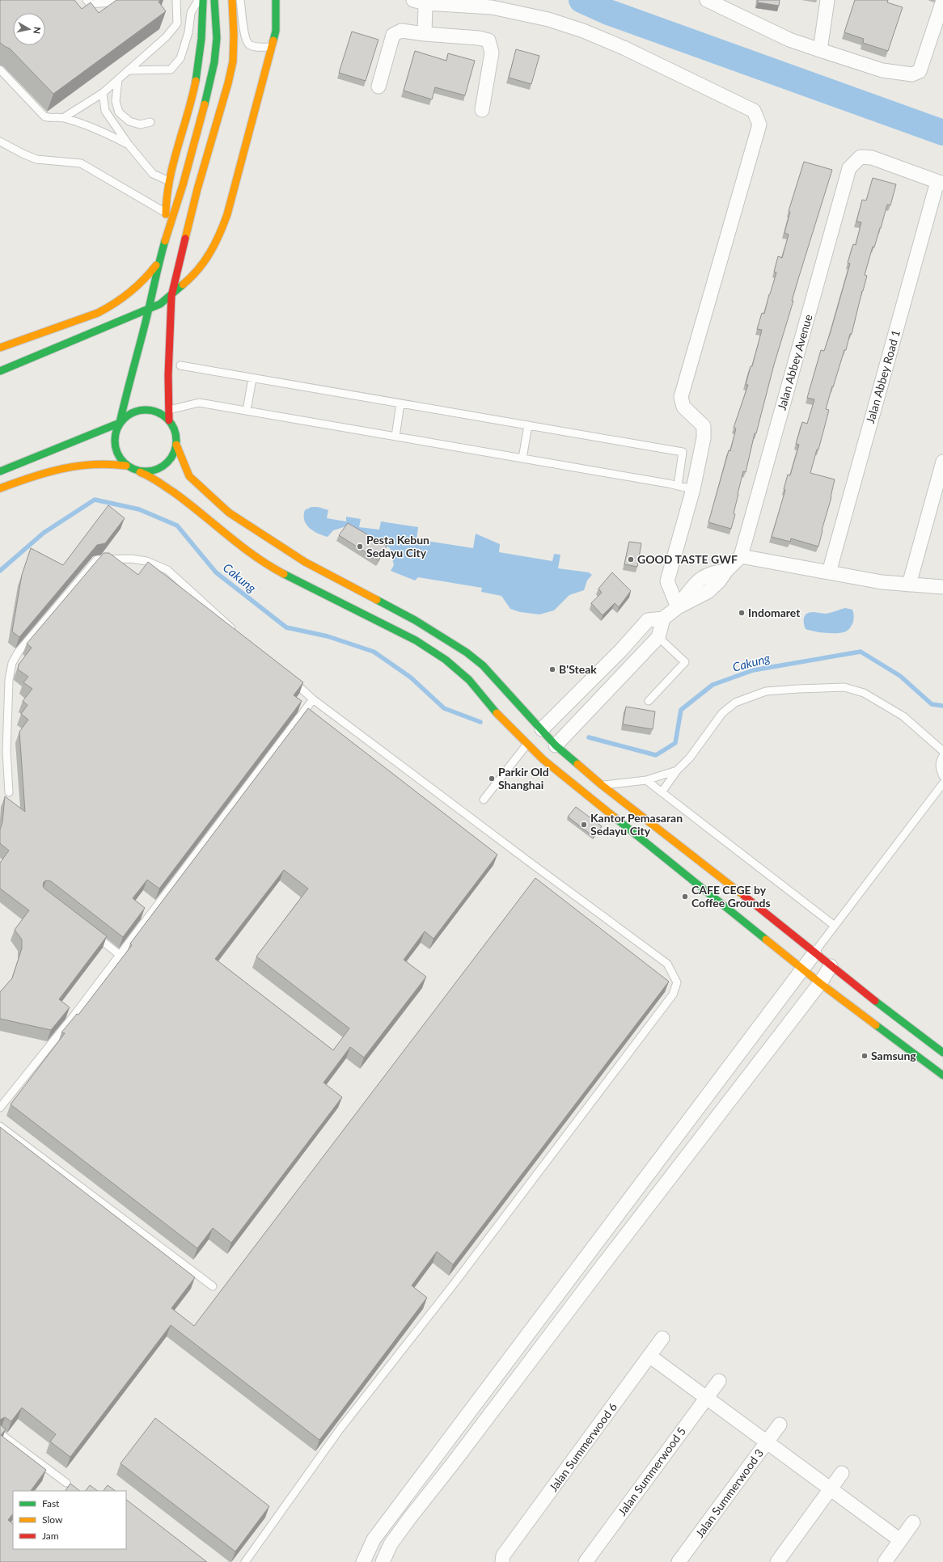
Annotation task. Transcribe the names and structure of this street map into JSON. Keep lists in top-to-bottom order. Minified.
{"streets":{"street":["Jalan Abbey Avenue","Jalan Abbey Road 1","Jalan Summerwood 6","Jalan Summerwood 5","Jalan Summerwood 3"]},"crossings":[["Jalan Abbey Avenue","Jalan Abbey Road 1"]],"water":["Cakung"],"places":["Pesta Kebun Sedayu City","GOOD TASTE GWF","Indomaret","B'Steak","Parkir Old Shanghai","Kantor Pemasaran Sedayu City","CAFE CEGE by Coffee Grounds","Samsung"],"legend":["Fast","Slow","Jam"],"north":"right"}
